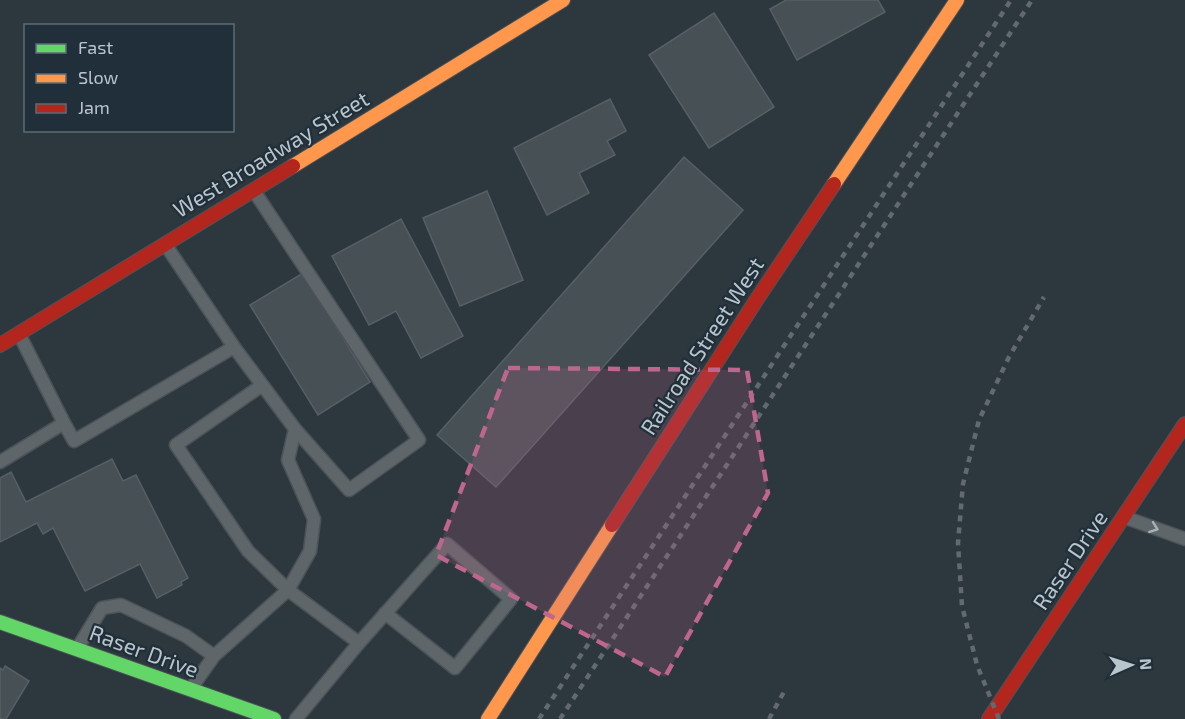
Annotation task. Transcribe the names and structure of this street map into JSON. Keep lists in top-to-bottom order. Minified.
{"streets":{"street":["West Broadway Street","Railroad Street West","Raser Drive"]},"legend":["Fast","Slow","Jam"],"north":"right"}
